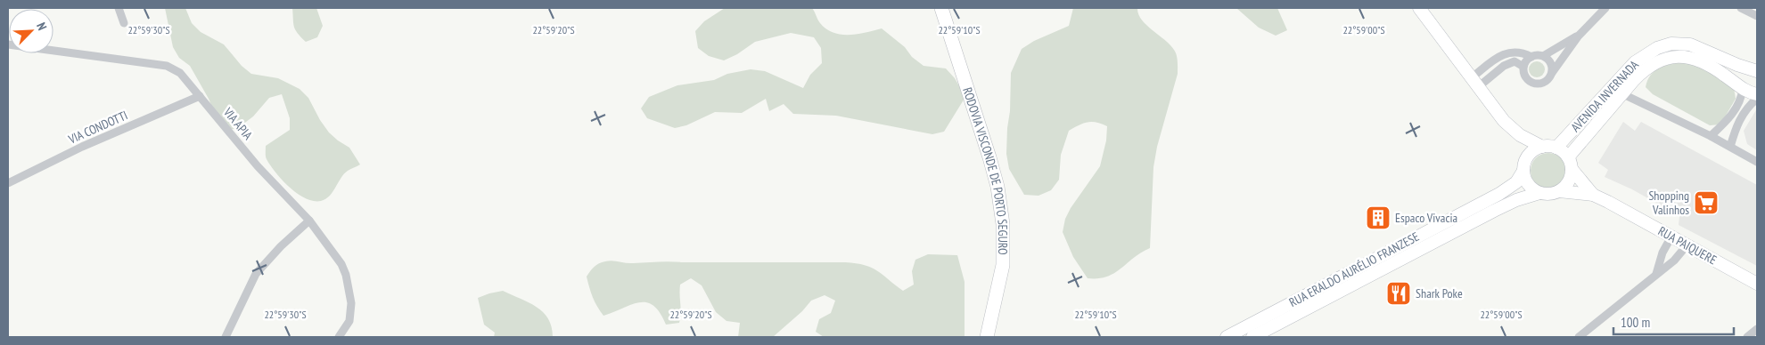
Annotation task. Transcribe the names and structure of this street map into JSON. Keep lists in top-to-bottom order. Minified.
{"streets":{"main road":["AVENIDA INVERNADA","RODOVIA VISCONDE DE PORTO SEGURO","RUA PAIQUERE","RUA ERALDO AURÉLIO FRANZESE"],"street":["VIA APIA","VIA CONDOTTI"]},"crossings":[["AVENIDA INVERNADA","RUA PAIQUERE"],["AVENIDA INVERNADA","RUA ERALDO AURÉLIO FRANZESE"],["VIA APIA","VIA CONDOTTI"],["RUA PAIQUERE","RUA ERALDO AURÉLIO FRANZESE"]],"places":{"supermarket":["Shopping Valinhos"],"building":["Espaco Vivacia"],"restaurant":["Shark Poke"]},"scale_bar":"100 m","north":"top right","coordinates":["22°59'30\"S","22°59'20\"S","22°59'10\"S","22°59'00\"S"]}
